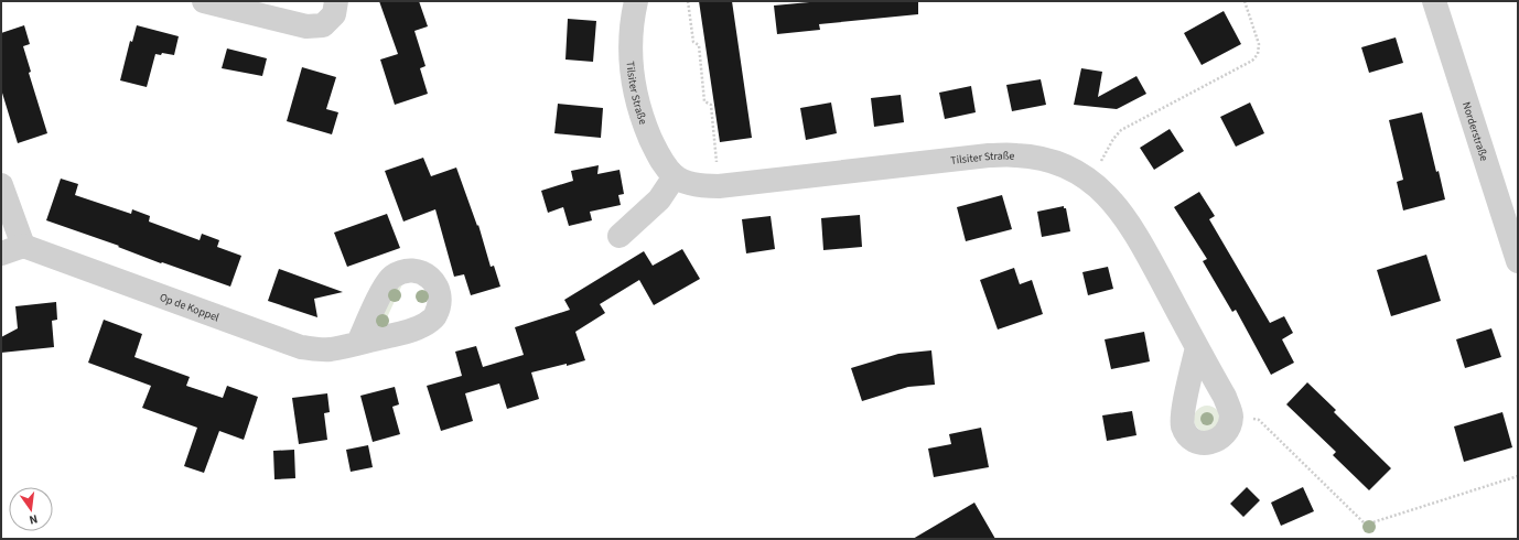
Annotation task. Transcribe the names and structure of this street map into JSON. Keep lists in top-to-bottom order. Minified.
{"streets":{"street":["Tilsiter Straße","Norderstraße","Op de Koppel"]},"north":"bottom"}
